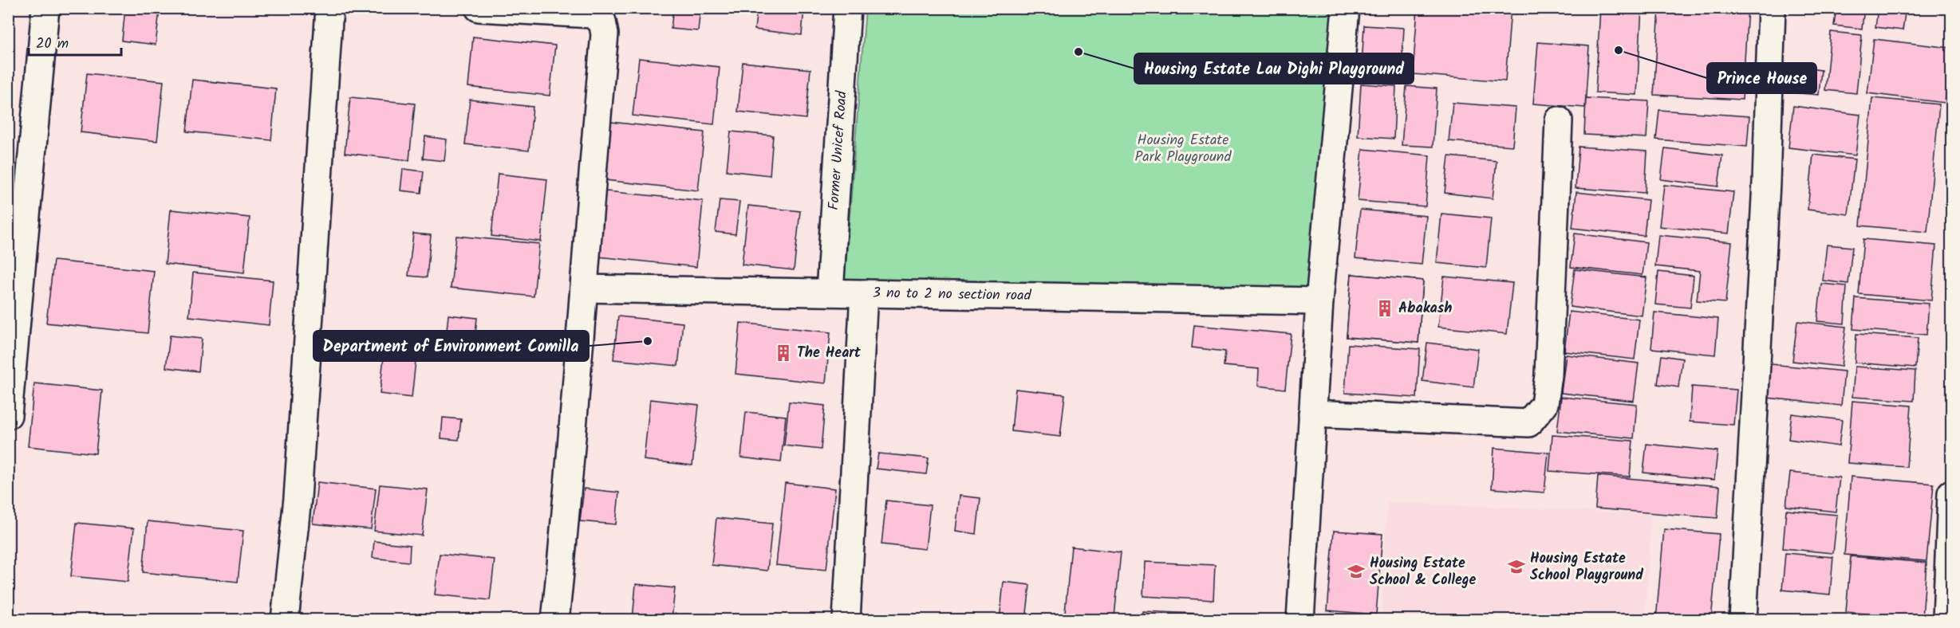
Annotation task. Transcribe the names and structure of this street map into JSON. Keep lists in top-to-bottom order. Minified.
{"streets":{"street":["Former Unicef Road","3 no to 2 no section road"]},"crossings":[["Former Unicef Road","3 no to 2 no section road"]],"parks":["Housing Estate Park Playground"],"places":{"other":["Prince House","Housing Estate Lau Dighi Playground","Department of Environment Comilla"],"building":["Abakash","The Heart"],"school or university":["Housing Estate School Playground","Housing Estate School & College"]},"scale_bar":"20 m"}
